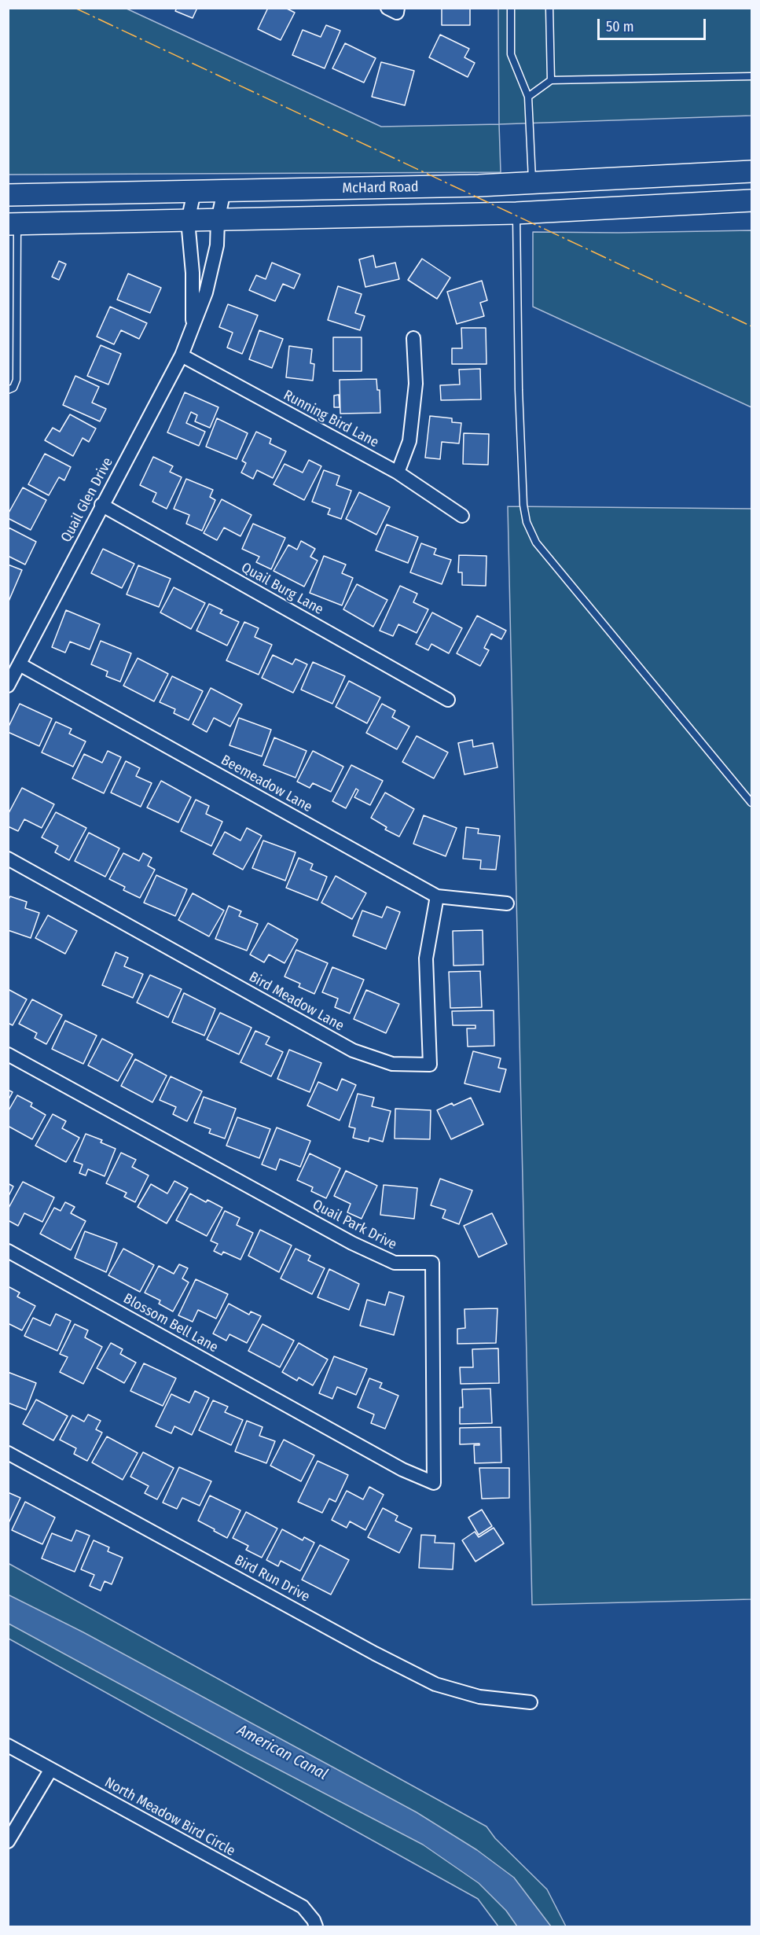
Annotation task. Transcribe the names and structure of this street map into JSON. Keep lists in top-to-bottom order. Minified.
{"streets":{"main road":["McHard Road"],"street":["Running Bird Lane","Quail Glen Drive","Quail Burg Lane","Beemeadow Lane","Bird Meadow Lane","Quail Park Drive","Blossom Bell Lane","Bird Run Drive","North Meadow Bird Circle"]},"crossings":[["McHard Road","Quail Glen Drive"],["Running Bird Lane","Quail Glen Drive"],["Quail Glen Drive","Quail Burg Lane"],["Quail Glen Drive","Beemeadow Lane"],["Beemeadow Lane","Bird Meadow Lane"],["Quail Park Drive","Blossom Bell Lane"]],"water":["American Canal"],"scale_bar":"50 m"}
